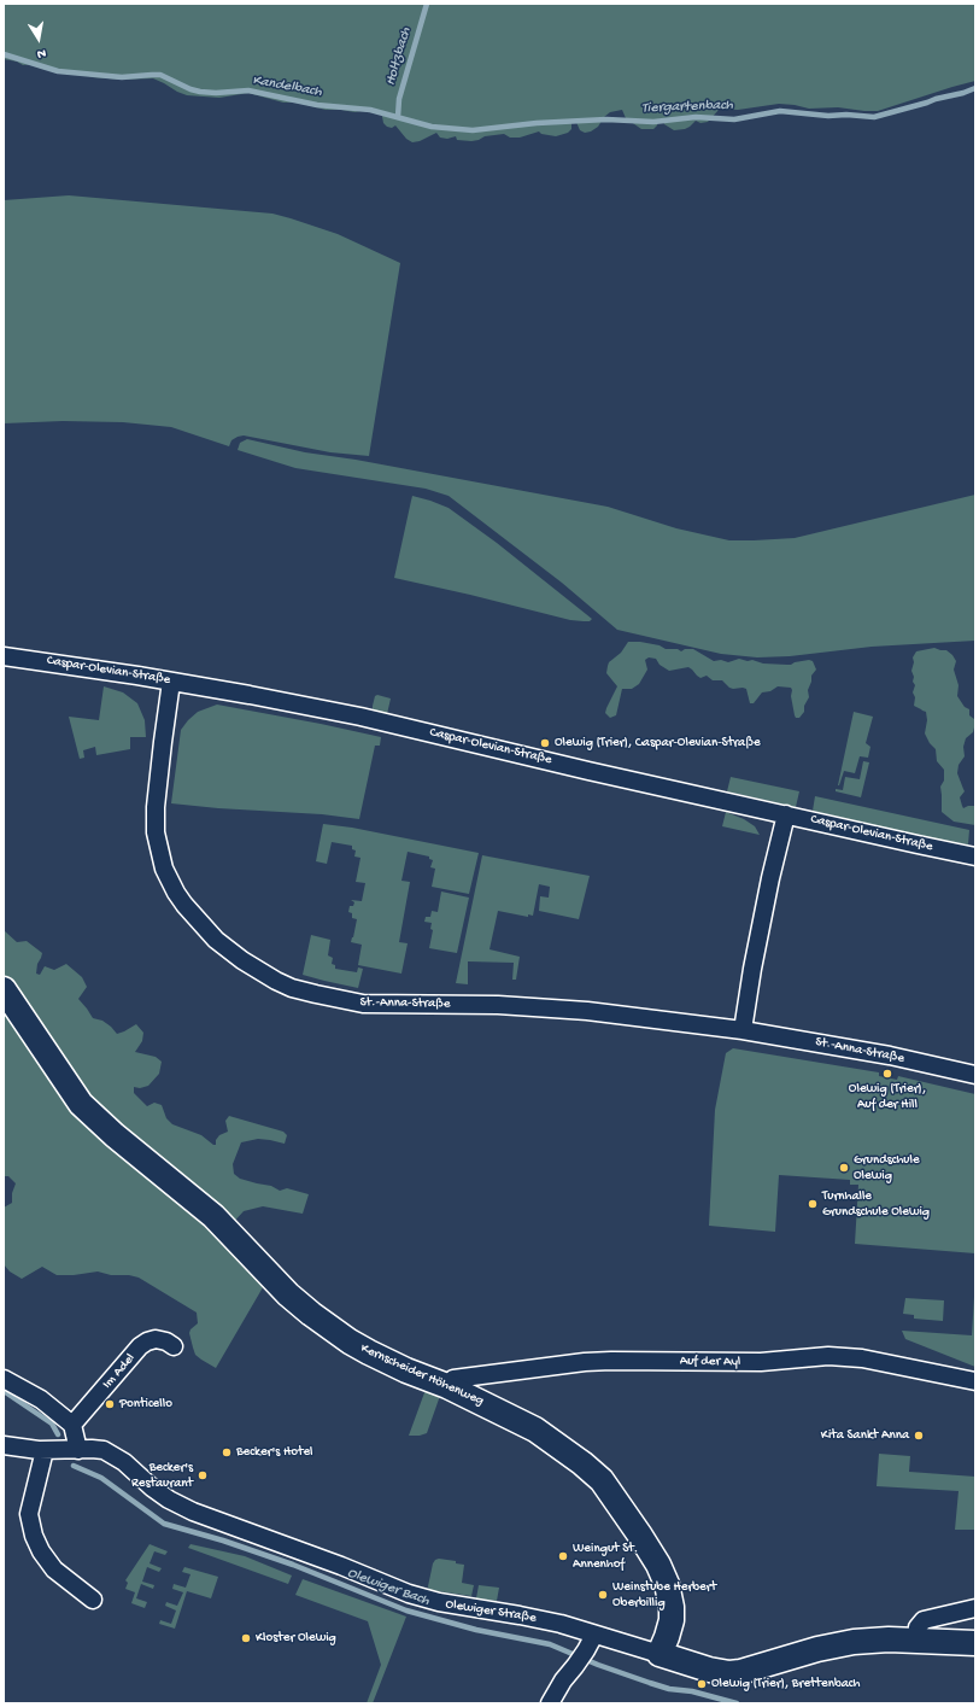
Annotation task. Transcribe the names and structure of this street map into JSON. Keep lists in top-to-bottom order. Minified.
{"streets":{"street":["Caspar-Olevian-Straße","St.-Anna-Straße","Auf der Ayl","Im Adel","Kernscheider Höhenweg","Olewiger Straße"]},"crossings":[["Caspar-Olevian-Straße","St.-Anna-Straße"],["Auf der Ayl","Kernscheider Höhenweg"],["Kernscheider Höhenweg","Olewiger Straße"]],"water":["Holtzbach","Kandelbach","Tiergartenbach","Olewiger Bach"],"places":["Olewig (Trier), Caspar-Olevian-Straße","Olewig (Trier), Auf der Hill","Grundschule Olewig","Turnhalle Grundschule Olewig","Ponticello","Kita Sankt Anna","Becker's Hotel","Becker's Restaurant","Weingut St. Annenhof","Weinstube Herbert Oberbillig","Kloster Olewig","Olewig (Trier), Brettenbach"],"north":"bottom"}
